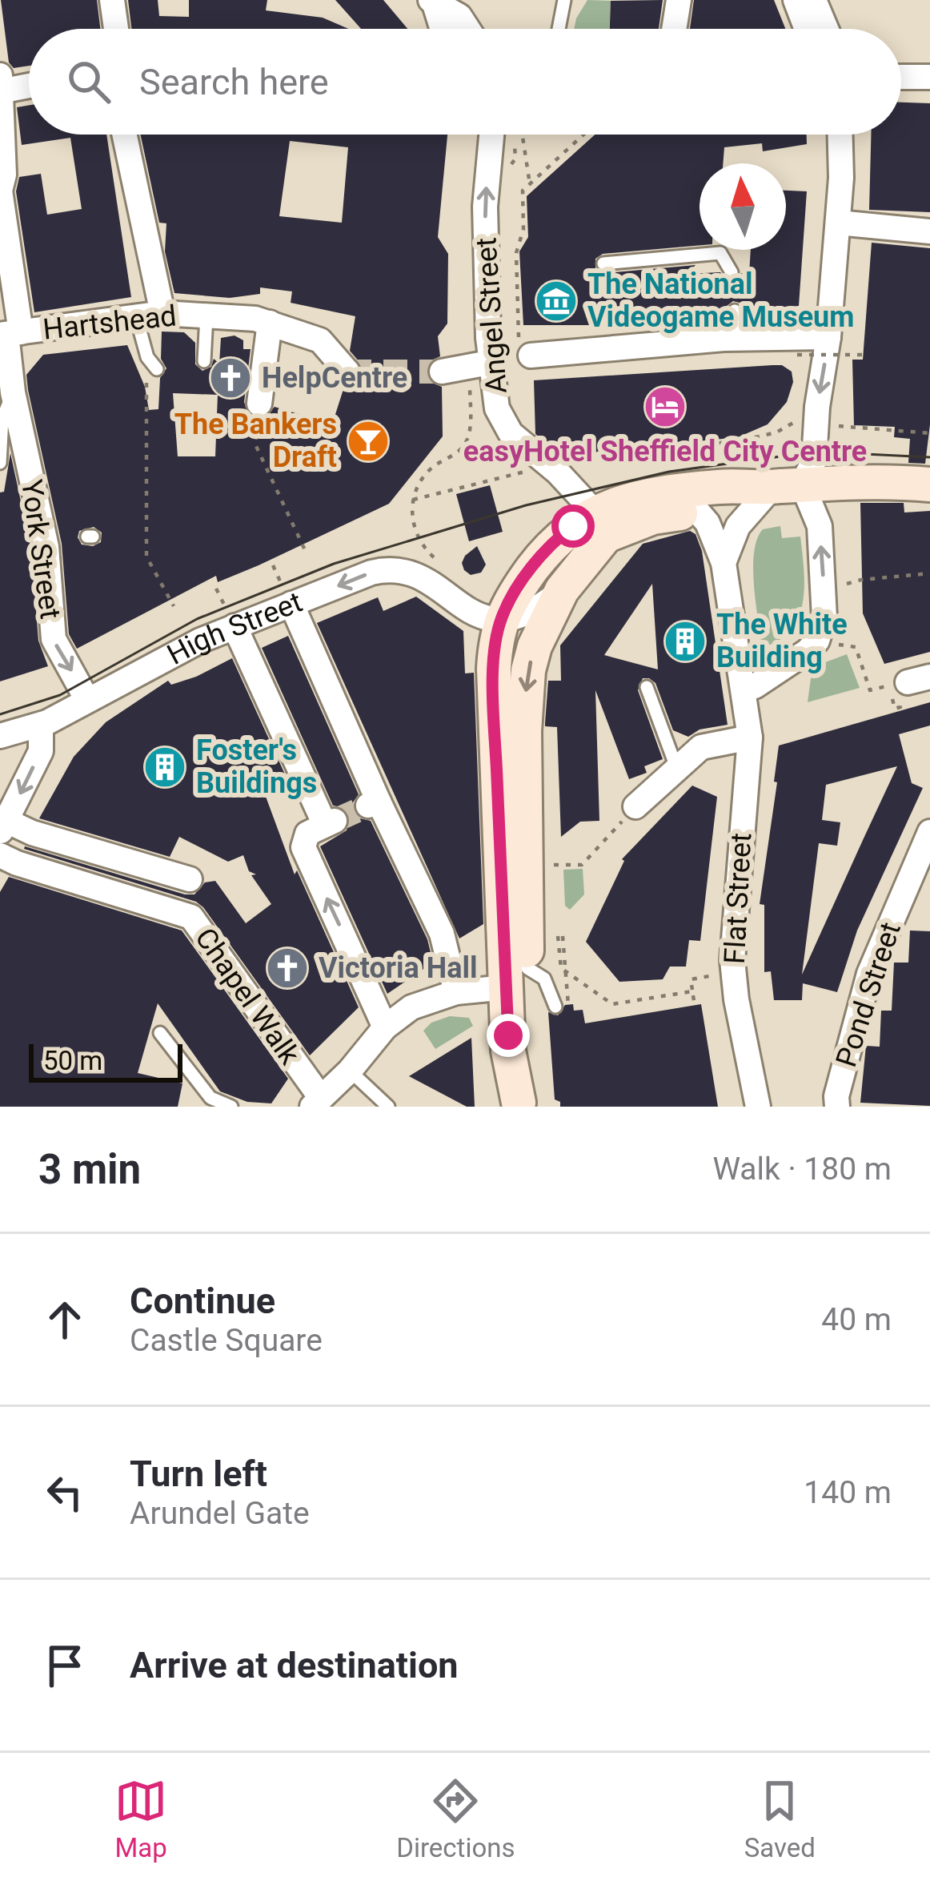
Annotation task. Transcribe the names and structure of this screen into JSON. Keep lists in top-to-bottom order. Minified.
{"streets":{"street":["Angel Street","Hartshead","York Street","High Street","Flat Street","Pond Street","Chapel Walk"]},"crossings":[["Hartshead","York Street"],["York Street","High Street"]],"one_way":["Angel Street","York Street"],"places":{"museum":["The National Videogame Museum"],"church":["HelpCentre","Victoria Hall"],"hotel":["easyHotel Sheffield City Centre"],"bar":["The Bankers Draft"],"building":["The White Building","Foster's Buildings"]},"scale_bar":"50 m","north":"top","page":{"search":"Search here","scale":"50 m","heading":["3 min","Walk · 180 m"],"list":[["Continue","Castle Square","40 m"],["Turn left","Arundel Gate","140 m"],"Arrive at destination"],"nav":["Map","Directions","Saved"]}}
